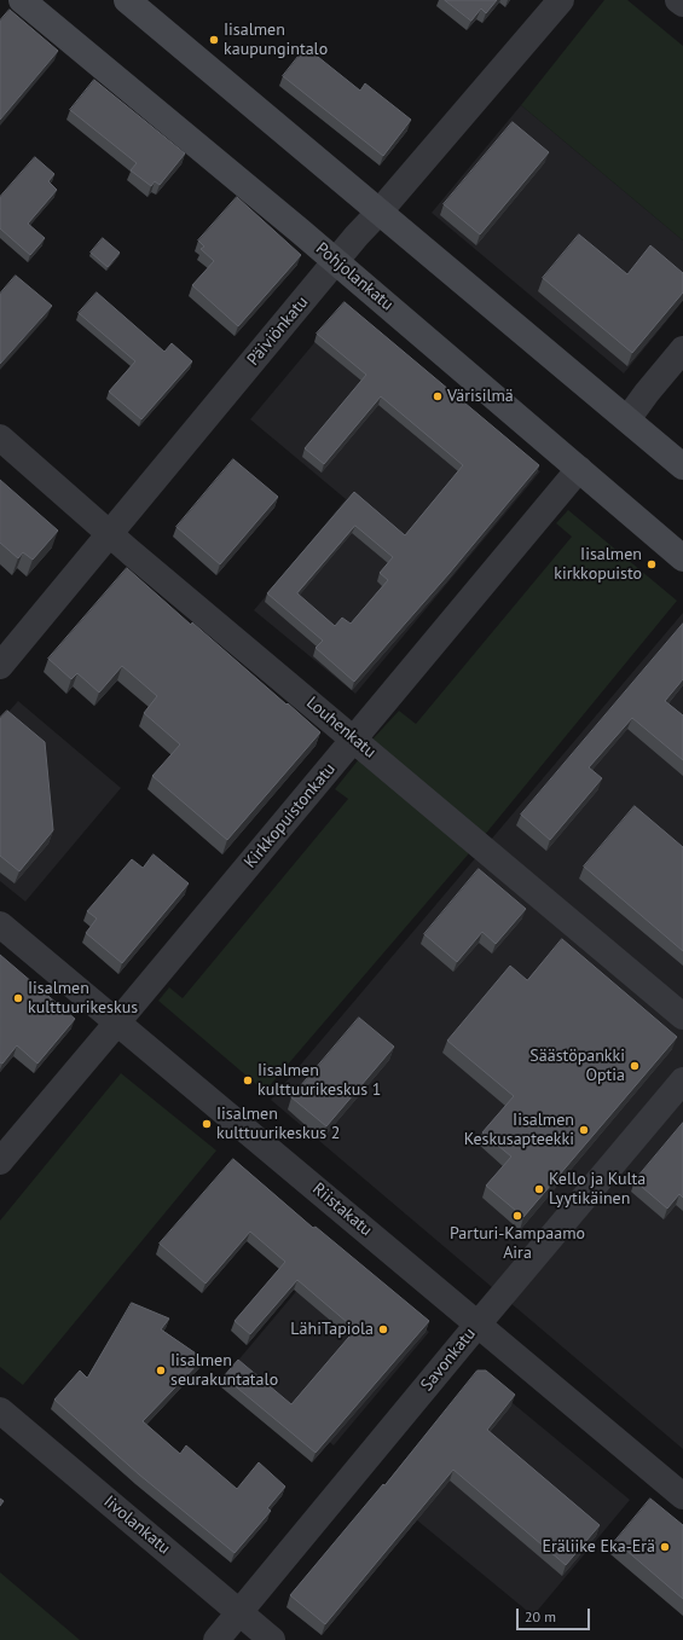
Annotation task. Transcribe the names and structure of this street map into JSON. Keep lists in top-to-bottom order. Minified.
{"streets":{"main road":["Pohjolankatu"],"street":["Päiviönkatu","Louhenkatu","Kirkkopuistonkatu","Riistakatu","Savonkatu","Iivolankatu"]},"crossings":[["Pohjolankatu","Päiviönkatu"],["Pohjolankatu","Kirkkopuistonkatu"],["Päiviönkatu","Louhenkatu"],["Louhenkatu","Kirkkopuistonkatu"],["Kirkkopuistonkatu","Riistakatu"],["Riistakatu","Savonkatu"],["Savonkatu","Iivolankatu"]],"places":["Iisalmen kaupungintalo","Värisilmä","Iisalmen kirkkopuisto","Iisalmen kulttuurikeskus","Säästöpankki Optia","Iisalmen kulttuurikeskus 1","Iisalmen kulttuurikeskus 2","Iisalmen Keskusapteekki","Kello ja Kulta Lyytikäinen","Parturi-Kampaamo Aira","LähiTapiola","Iisalmen seurakuntatalo","Eräliike Eka-Erä"],"scale_bar":"20 m"}
